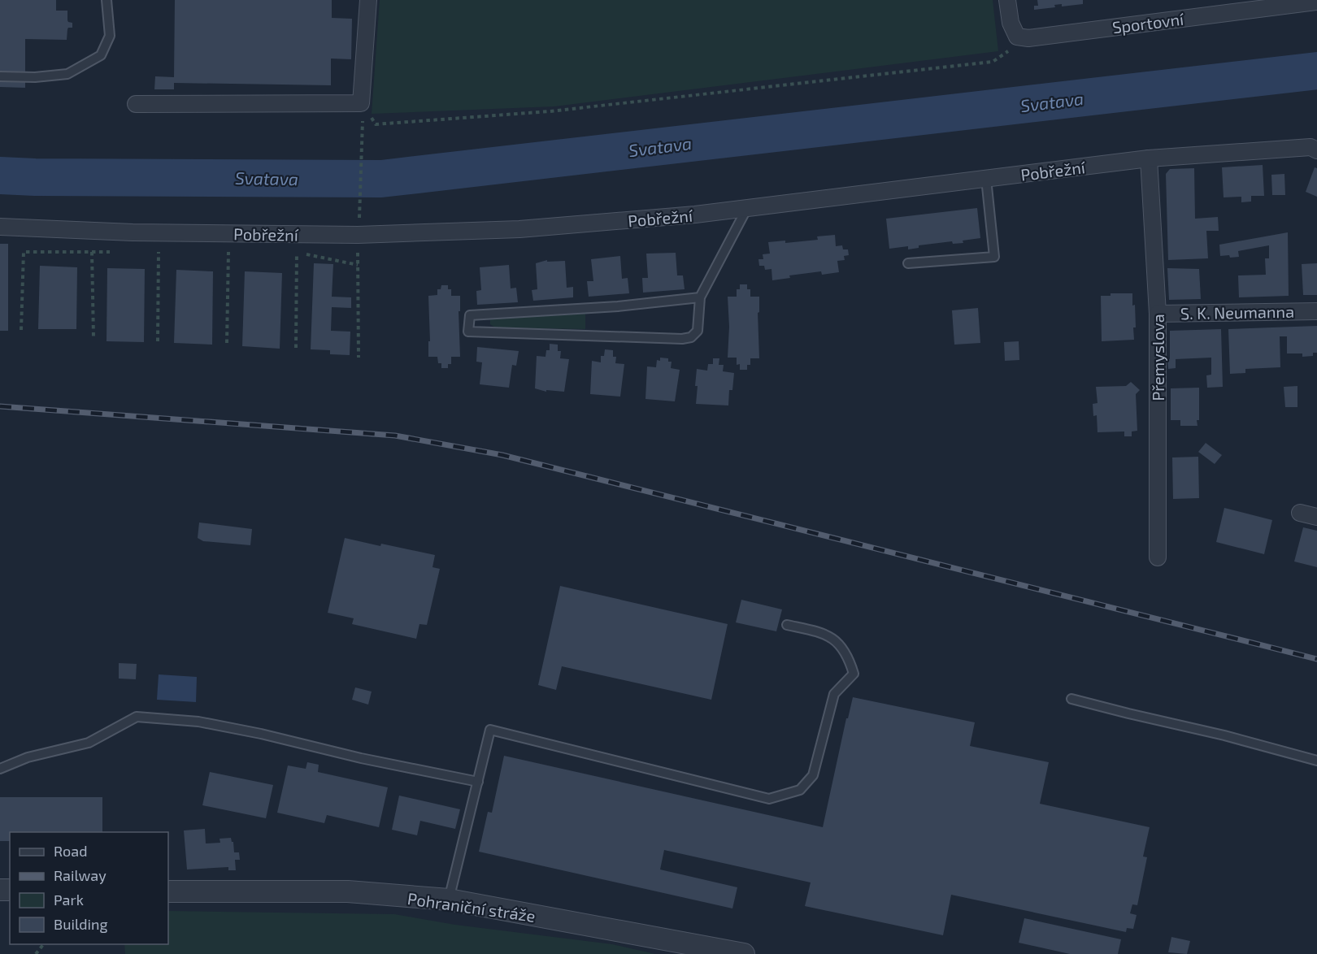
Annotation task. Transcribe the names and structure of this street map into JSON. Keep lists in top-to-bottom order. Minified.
{"streets":{"street":["Sportovní","Pobřežní","S. K. Neumanna","Přemyslova","Pohraniční stráže"]},"crossings":[["Pobřežní","Přemyslova"],["S. K. Neumanna","Přemyslova"]],"water":["Svatava"],"legend":["Road","Railway","Park","Building"]}
